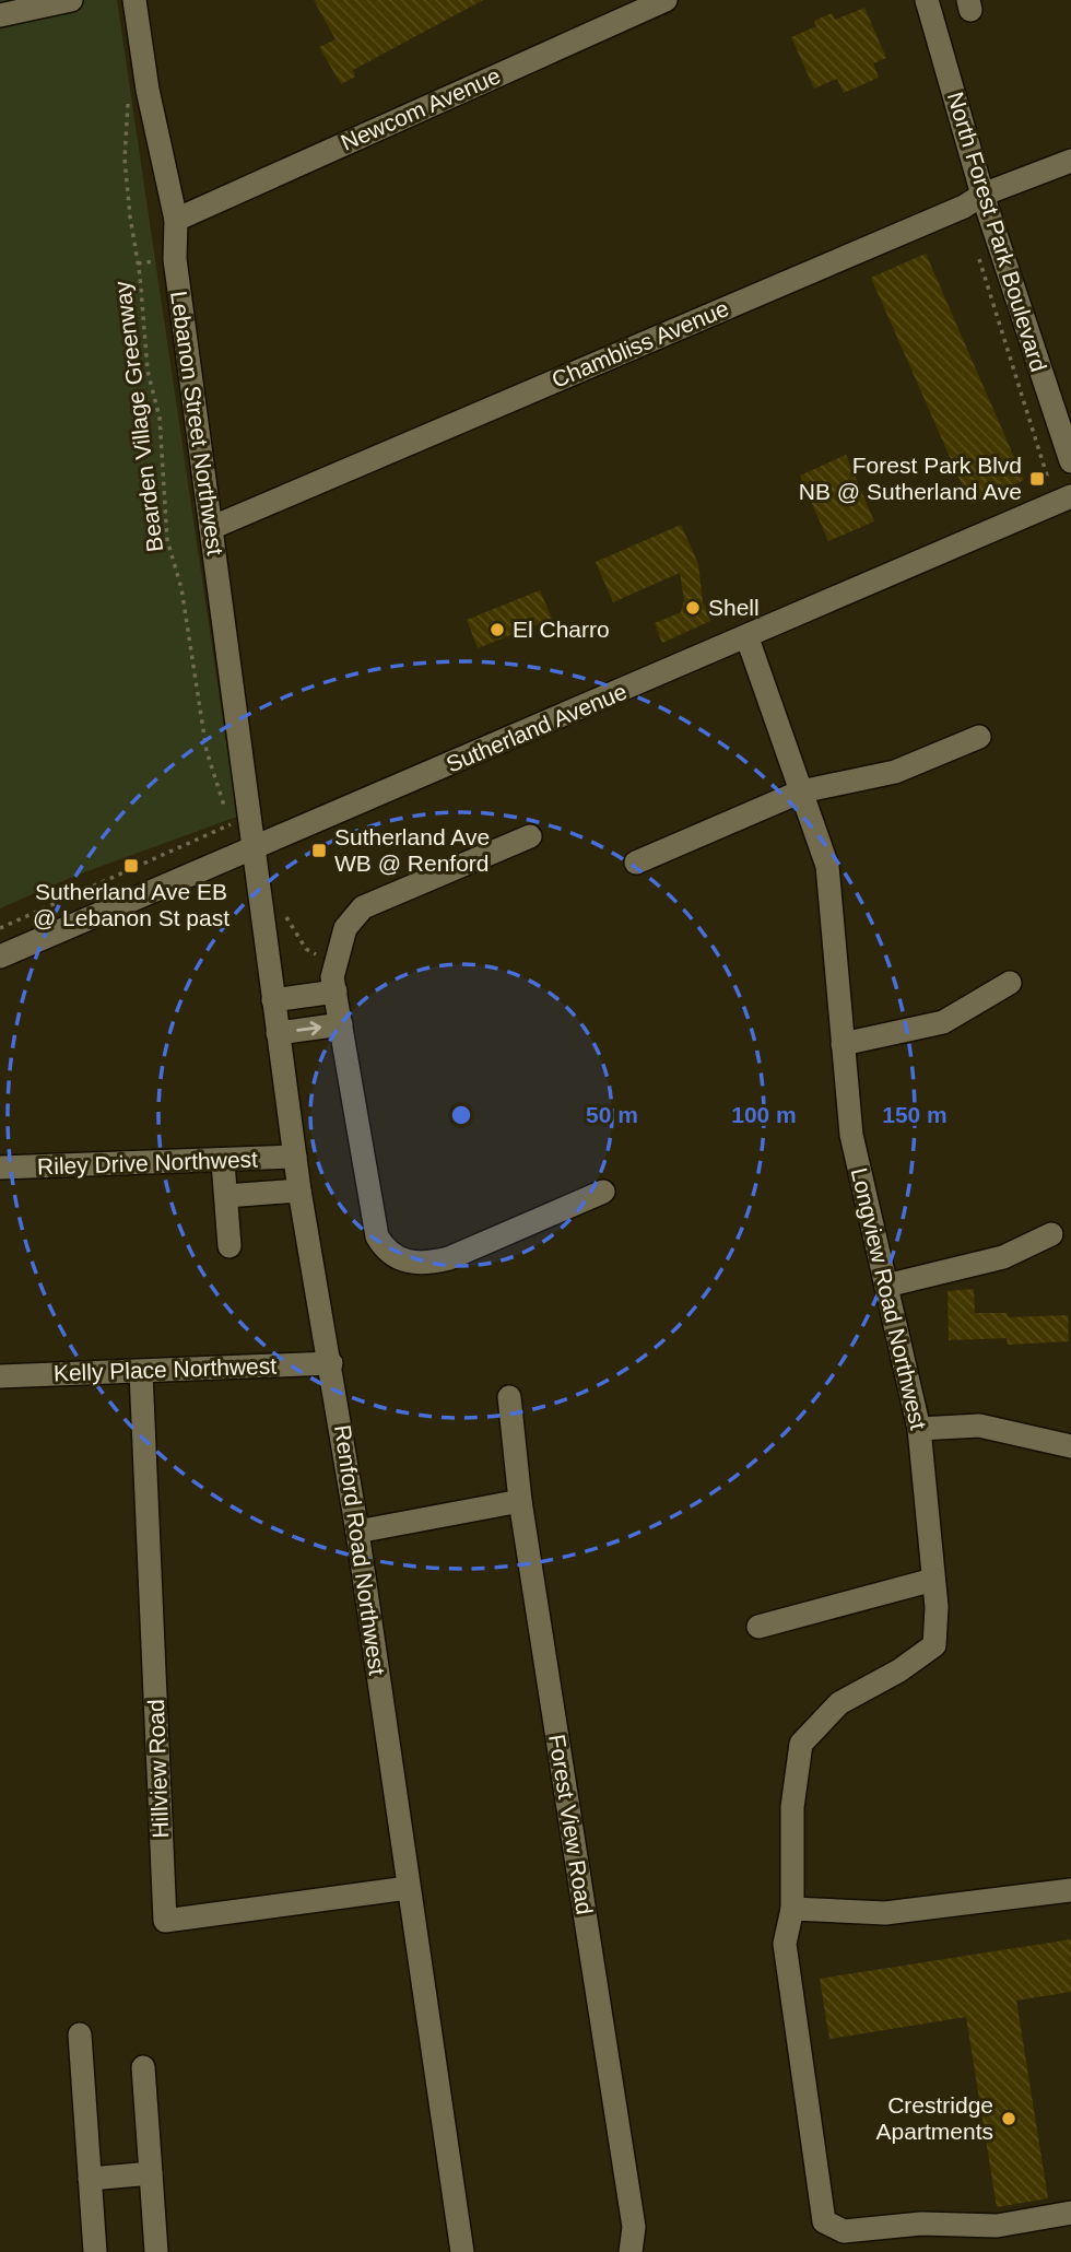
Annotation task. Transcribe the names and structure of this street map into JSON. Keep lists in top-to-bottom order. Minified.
{"streets":{"street":["Newcom Avenue","North Forest Park Boulevard","Chambliss Avenue","Lebanon Street Northwest","Sutherland Avenue","Riley Drive Northwest","Longview Road Northwest","Kelly Place Northwest","Renford Road Northwest","Hillview Road","Forest View Road"],"path":["Bearden Village Greenway"]},"crossings":[["Newcom Avenue","Lebanon Street Northwest"],["North Forest Park Boulevard","Chambliss Avenue"],["Chambliss Avenue","Lebanon Street Northwest"],["Lebanon Street Northwest","Sutherland Avenue"],["Lebanon Street Northwest","Renford Road Northwest"],["Sutherland Avenue","Longview Road Northwest"],["Sutherland Avenue","Renford Road Northwest"],["Riley Drive Northwest","Renford Road Northwest"],["Kelly Place Northwest","Renford Road Northwest"],["Kelly Place Northwest","Hillview Road"],["Renford Road Northwest","Hillview Road"]],"places":{"transit":["Forest Park Blvd NB @ Sutherland Ave","Sutherland Ave WB @ Renford","Sutherland Ave EB @ Lebanon St past"],"other":["Shell","El Charro","Crestridge Apartments"]},"rings":["50 m","100 m","150 m"]}
